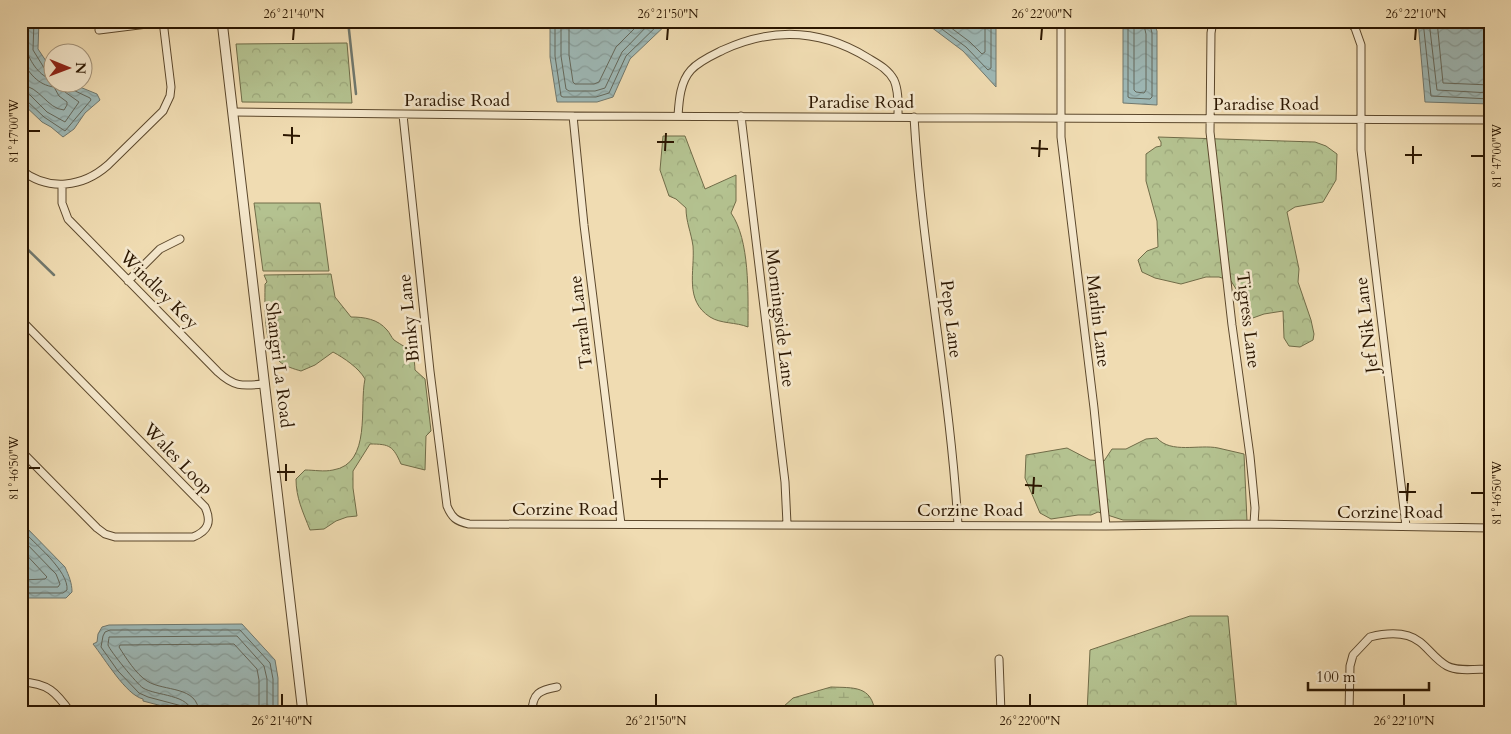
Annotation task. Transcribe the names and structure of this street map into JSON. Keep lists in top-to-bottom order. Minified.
{"streets":{"street":["Paradise Road","Windley Key","Binky Lane","Morningside Lane","Pepe Lane","Tigress Lane","Marlin Lane","Tarrah Lane","Jef Nik Lane","Shangri La Road","Wales Loop","Corzine Road"]},"crossings":[["Paradise Road","Binky Lane"],["Paradise Road","Morningside Lane"],["Paradise Road","Pepe Lane"],["Paradise Road","Tigress Lane"],["Paradise Road","Marlin Lane"],["Paradise Road","Tarrah Lane"],["Paradise Road","Jef Nik Lane"],["Paradise Road","Shangri La Road"],["Windley Key","Shangri La Road"],["Binky Lane","Corzine Road"],["Morningside Lane","Corzine Road"],["Pepe Lane","Corzine Road"],["Tigress Lane","Corzine Road"],["Marlin Lane","Corzine Road"],["Tarrah Lane","Corzine Road"],["Jef Nik Lane","Corzine Road"]],"scale_bar":"100 m","north":"right","coordinates":["26°21'40\"N","26°21'50\"N","26°22'00\"N","26°22'10\"N","81°47'00\"W","81°46'50\"W"]}
